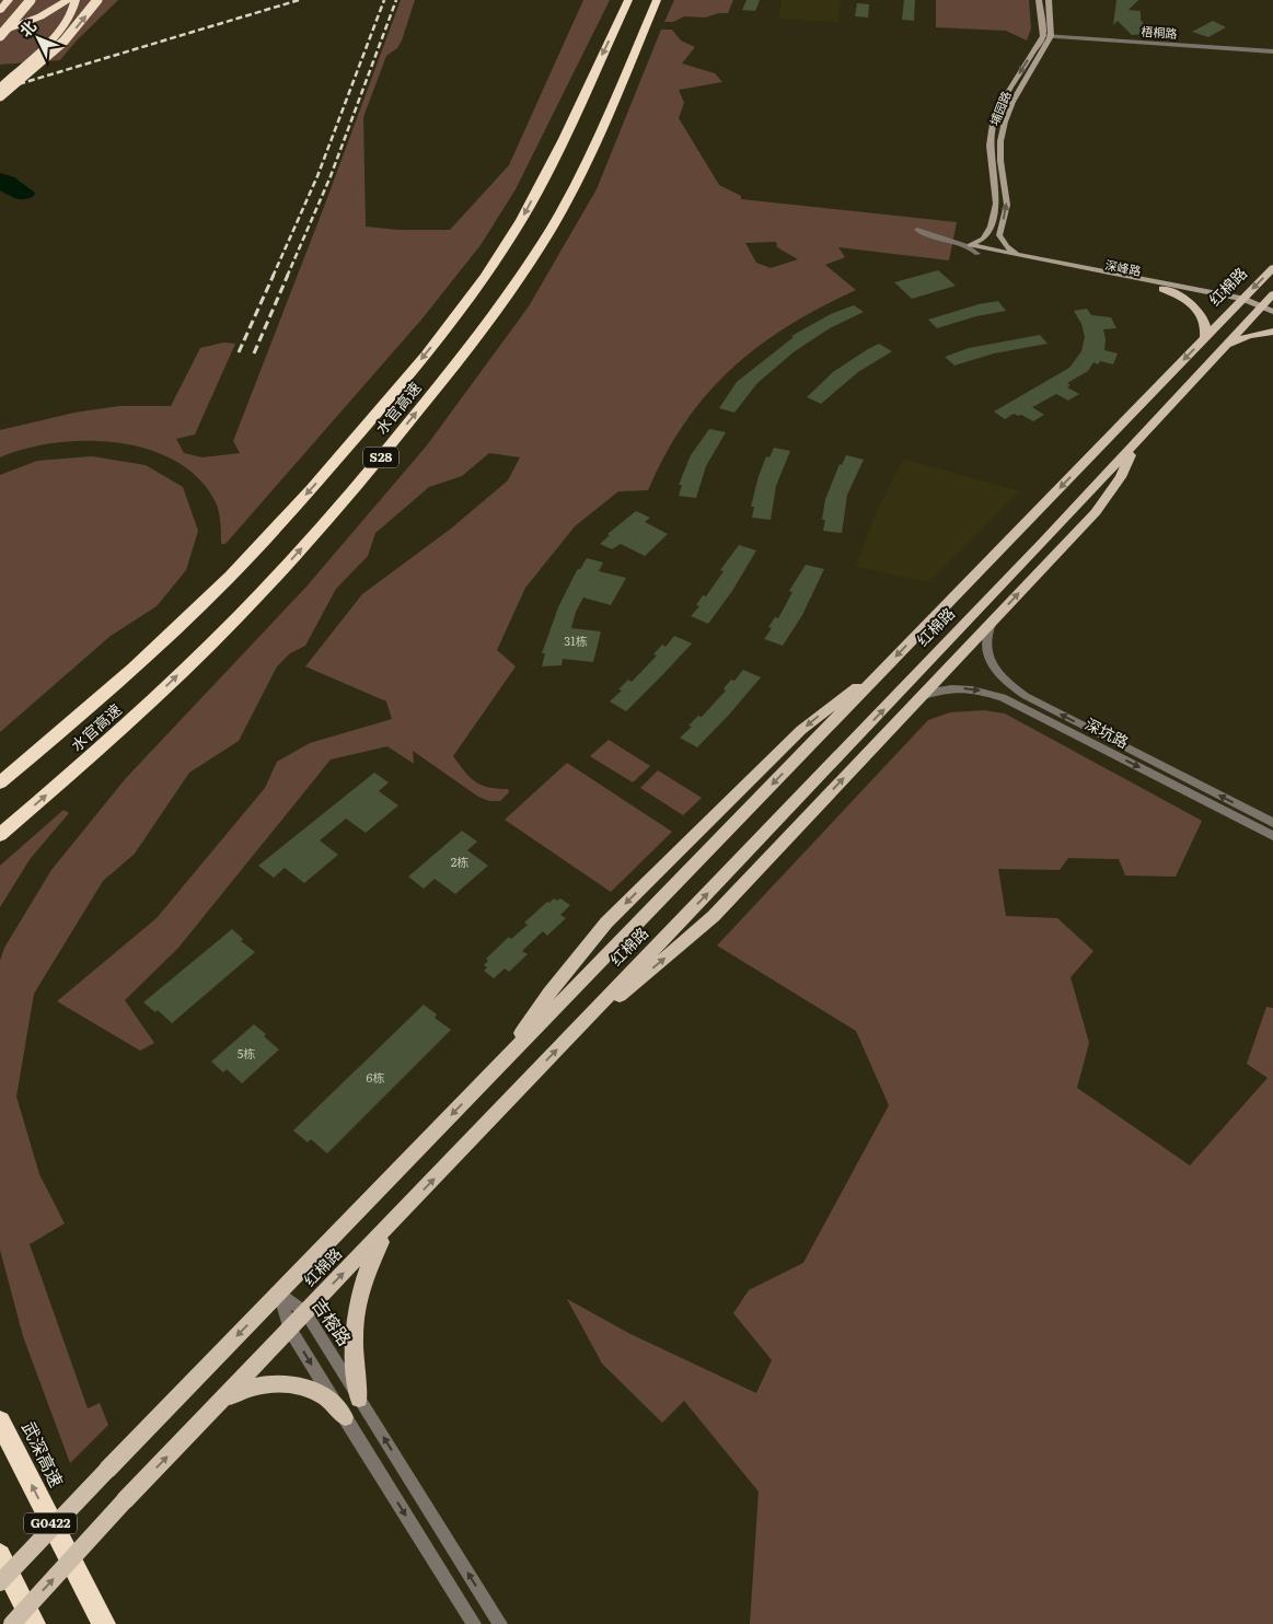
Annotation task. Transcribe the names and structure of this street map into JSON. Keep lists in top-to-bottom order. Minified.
{"streets":{"highway":["水官高速","S28","武深高速","G0422"],"main road":["红棉路"],"street":["梧桐路","埔园路","深峰路","深坑路","吉榕路"]},"crossings":[["梧桐路","埔园路"],["埔园路","深峰路"],["深峰路","红棉路"],["红棉路","吉榕路"]],"house_numbers":["31栋","2栋","5栋","6栋"],"north":"top left"}
